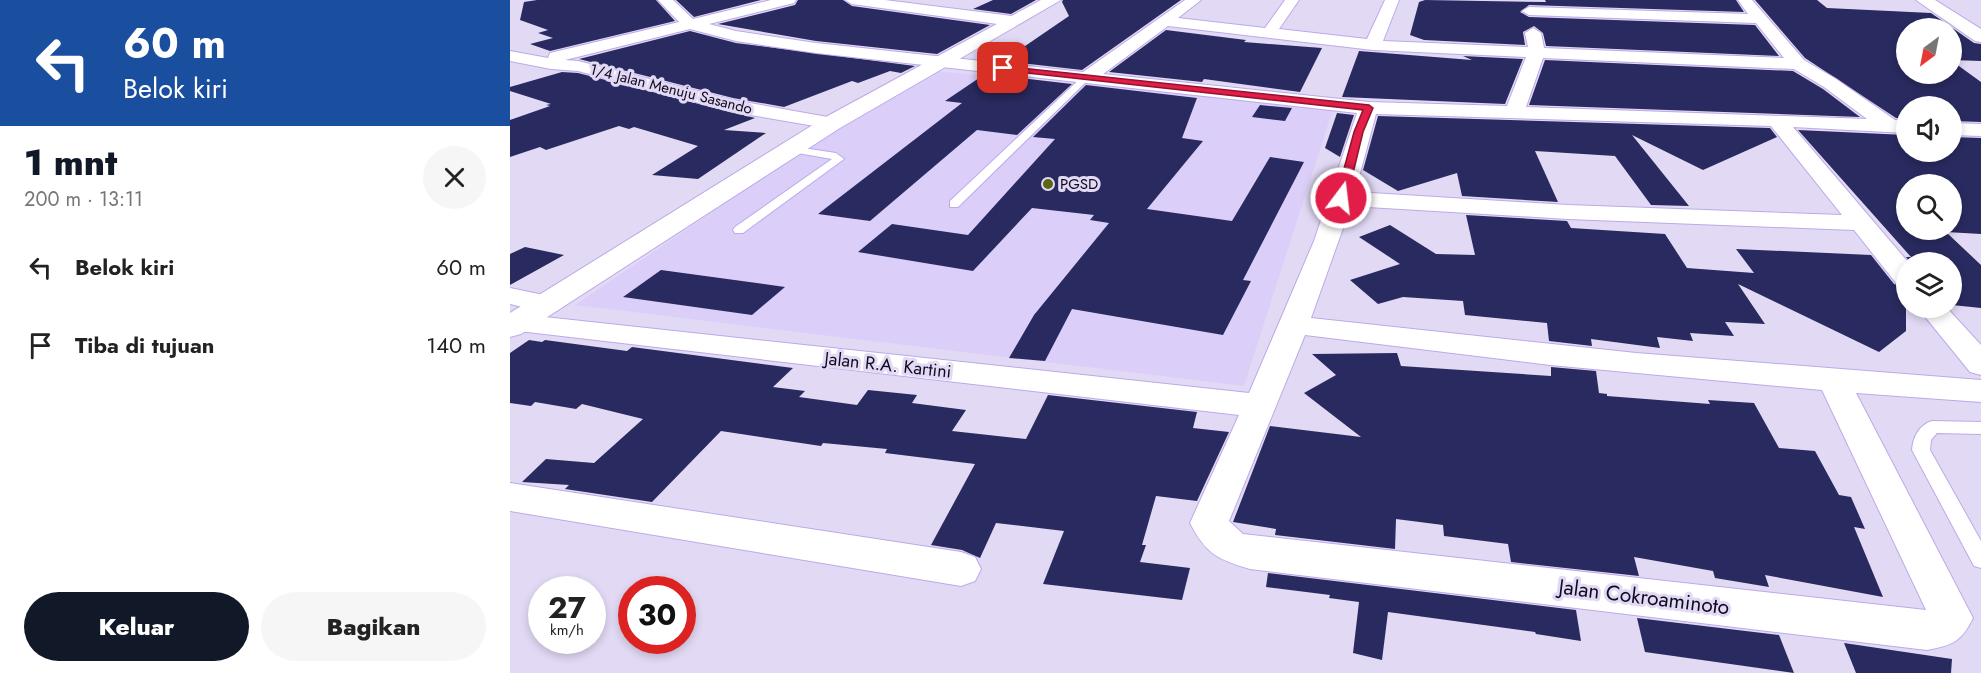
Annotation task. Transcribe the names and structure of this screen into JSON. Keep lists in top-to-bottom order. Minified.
{"streets":{"street":["1/4 Jalan Menuju Sasando","Jalan R.A. Kartini","Jalan Cokroaminoto"]},"crossings":[["Jalan R.A. Kartini","Jalan Cokroaminoto"]],"places":["PGSD"],"north":"bottom left","page":{"turn":["60 m","Belok kiri"],"heading":["1 mnt","200 m · 13:11"],"list":[{"name":"Belok kiri","value":"60 m"},{"name":"Tiba di tujuan","value":"140 m"}],"speed":"27 km/h","limit":"30","buttons":["Keluar","Bagikan"]}}
